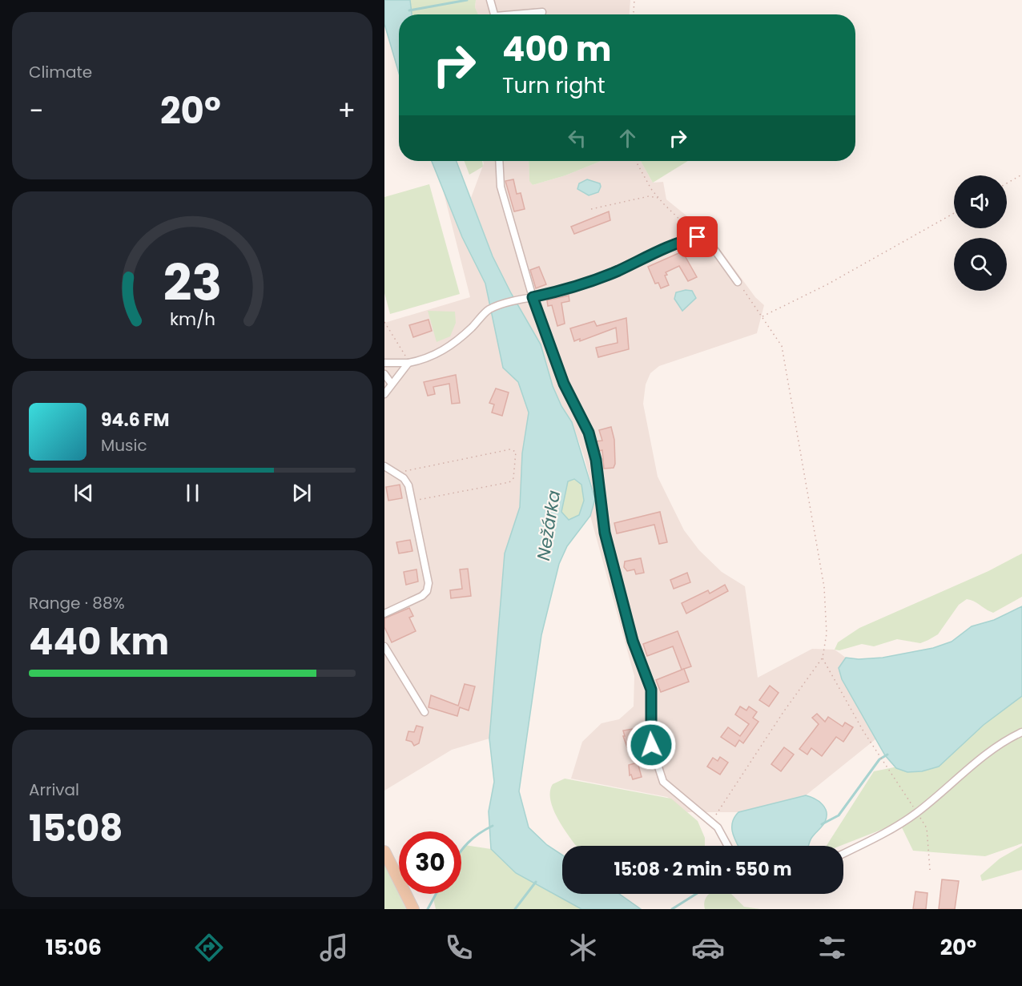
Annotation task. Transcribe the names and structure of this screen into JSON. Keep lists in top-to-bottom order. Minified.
{"water":["Nežárka"],"page":{"tile":["Climate",["Range · 88%","440 km"],["Arrival","15:08"]],"turn":["400 m","Turn right"],"heat":["−","20°","+"],"song":["94.6 FM","Music"],"limit":"30","trip":"15:08 · 2 min · 550 m","tabs":["15:06","20°"],"gauge":["23","km/h"]}}
